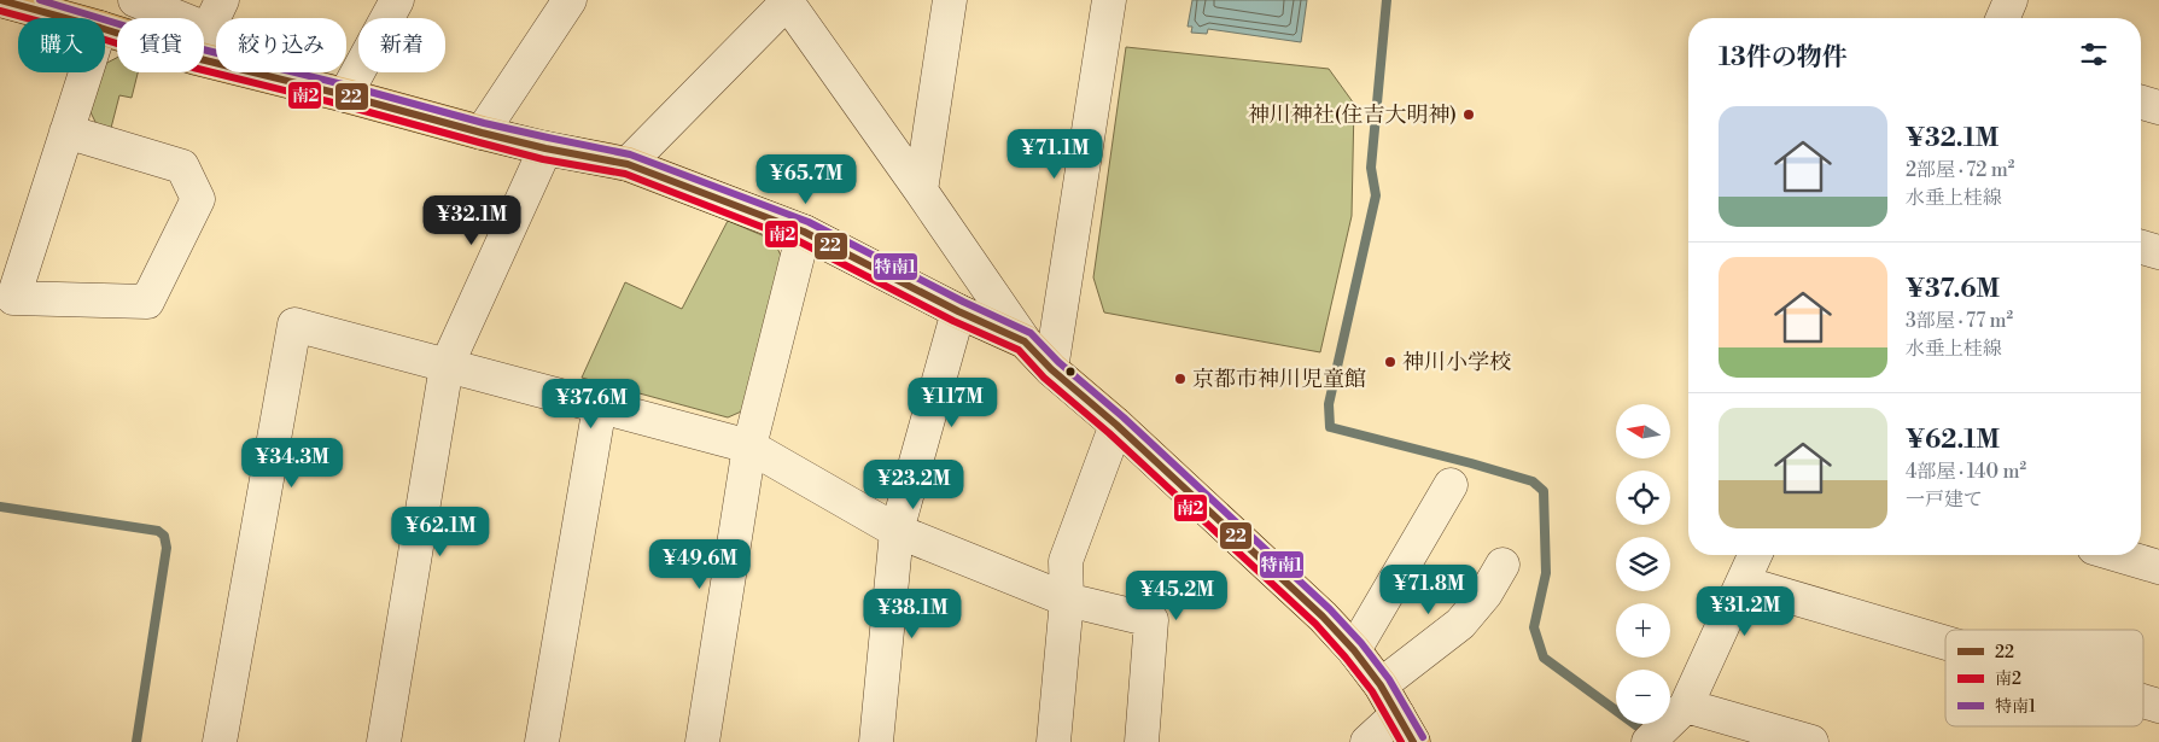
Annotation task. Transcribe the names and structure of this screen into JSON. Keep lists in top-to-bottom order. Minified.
{"places":["神川神社(住吉大明神)","神川小学校","京都市神川児童館"],"lines":["transit line 22","transit line 特南1","transit line 南2"],"legend":["22","南2","特南1"],"north":"left","page":{"chip":["購入","賃貸","絞り込み","新着"],"heading":"13件の物件","list":[{"name":"¥32.1M","note":"2部屋 · 72 m² · 水垂上桂線"},{"name":"¥37.6M","note":"3部屋 · 77 m² · 水垂上桂線"},{"name":"¥62.1M","note":"4部屋 · 140 m² · 一戸建て"}],"price":["¥71.1M","¥65.7M","¥32.1M","¥117M","¥37.6M","¥34.3M","¥23.2M","¥62.1M","¥49.6M","¥71.8M","¥45.2M","¥31.2M","¥38.1M"],"map_buttons":["+","−"]}}
